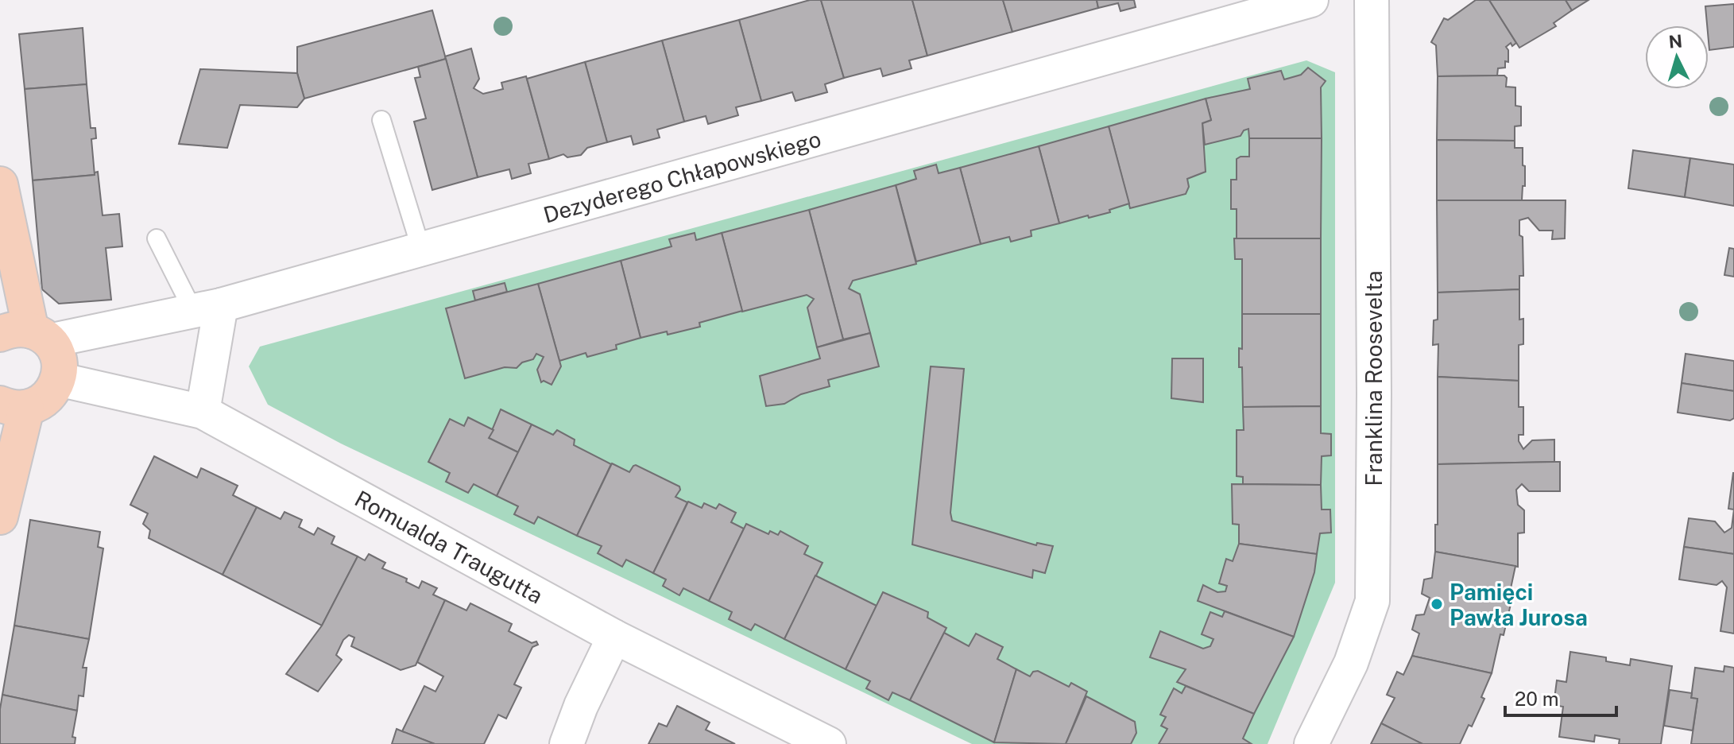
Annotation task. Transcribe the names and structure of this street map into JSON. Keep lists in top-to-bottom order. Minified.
{"streets":{"street":["Dezyderego Chłapowskiego","Franklina Roosevelta","Romualda Traugutta"]},"places":["Pamięci Pawła Jurosa"],"scale_bar":"20 m","north":"top"}
